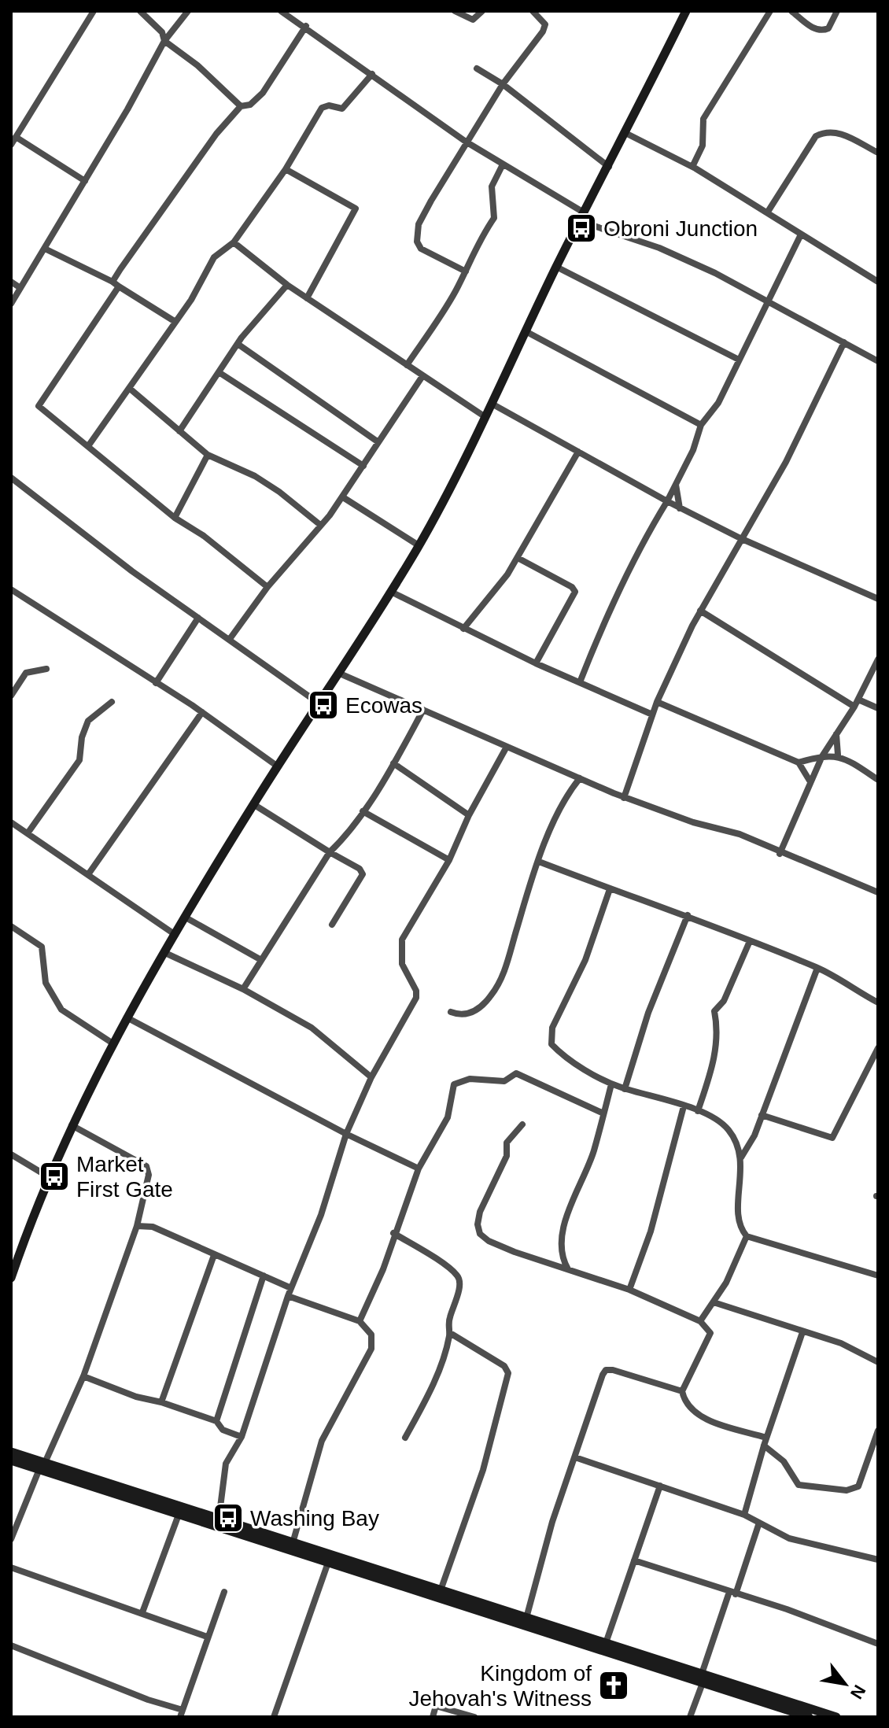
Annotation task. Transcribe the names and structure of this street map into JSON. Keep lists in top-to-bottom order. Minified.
{"places":{"bus stop":["Obroni Junction","Ecowas","Market First Gate","Washing Bay"],"church":["Kingdom of Jehovah's Witness"]},"north":"bottom right"}
